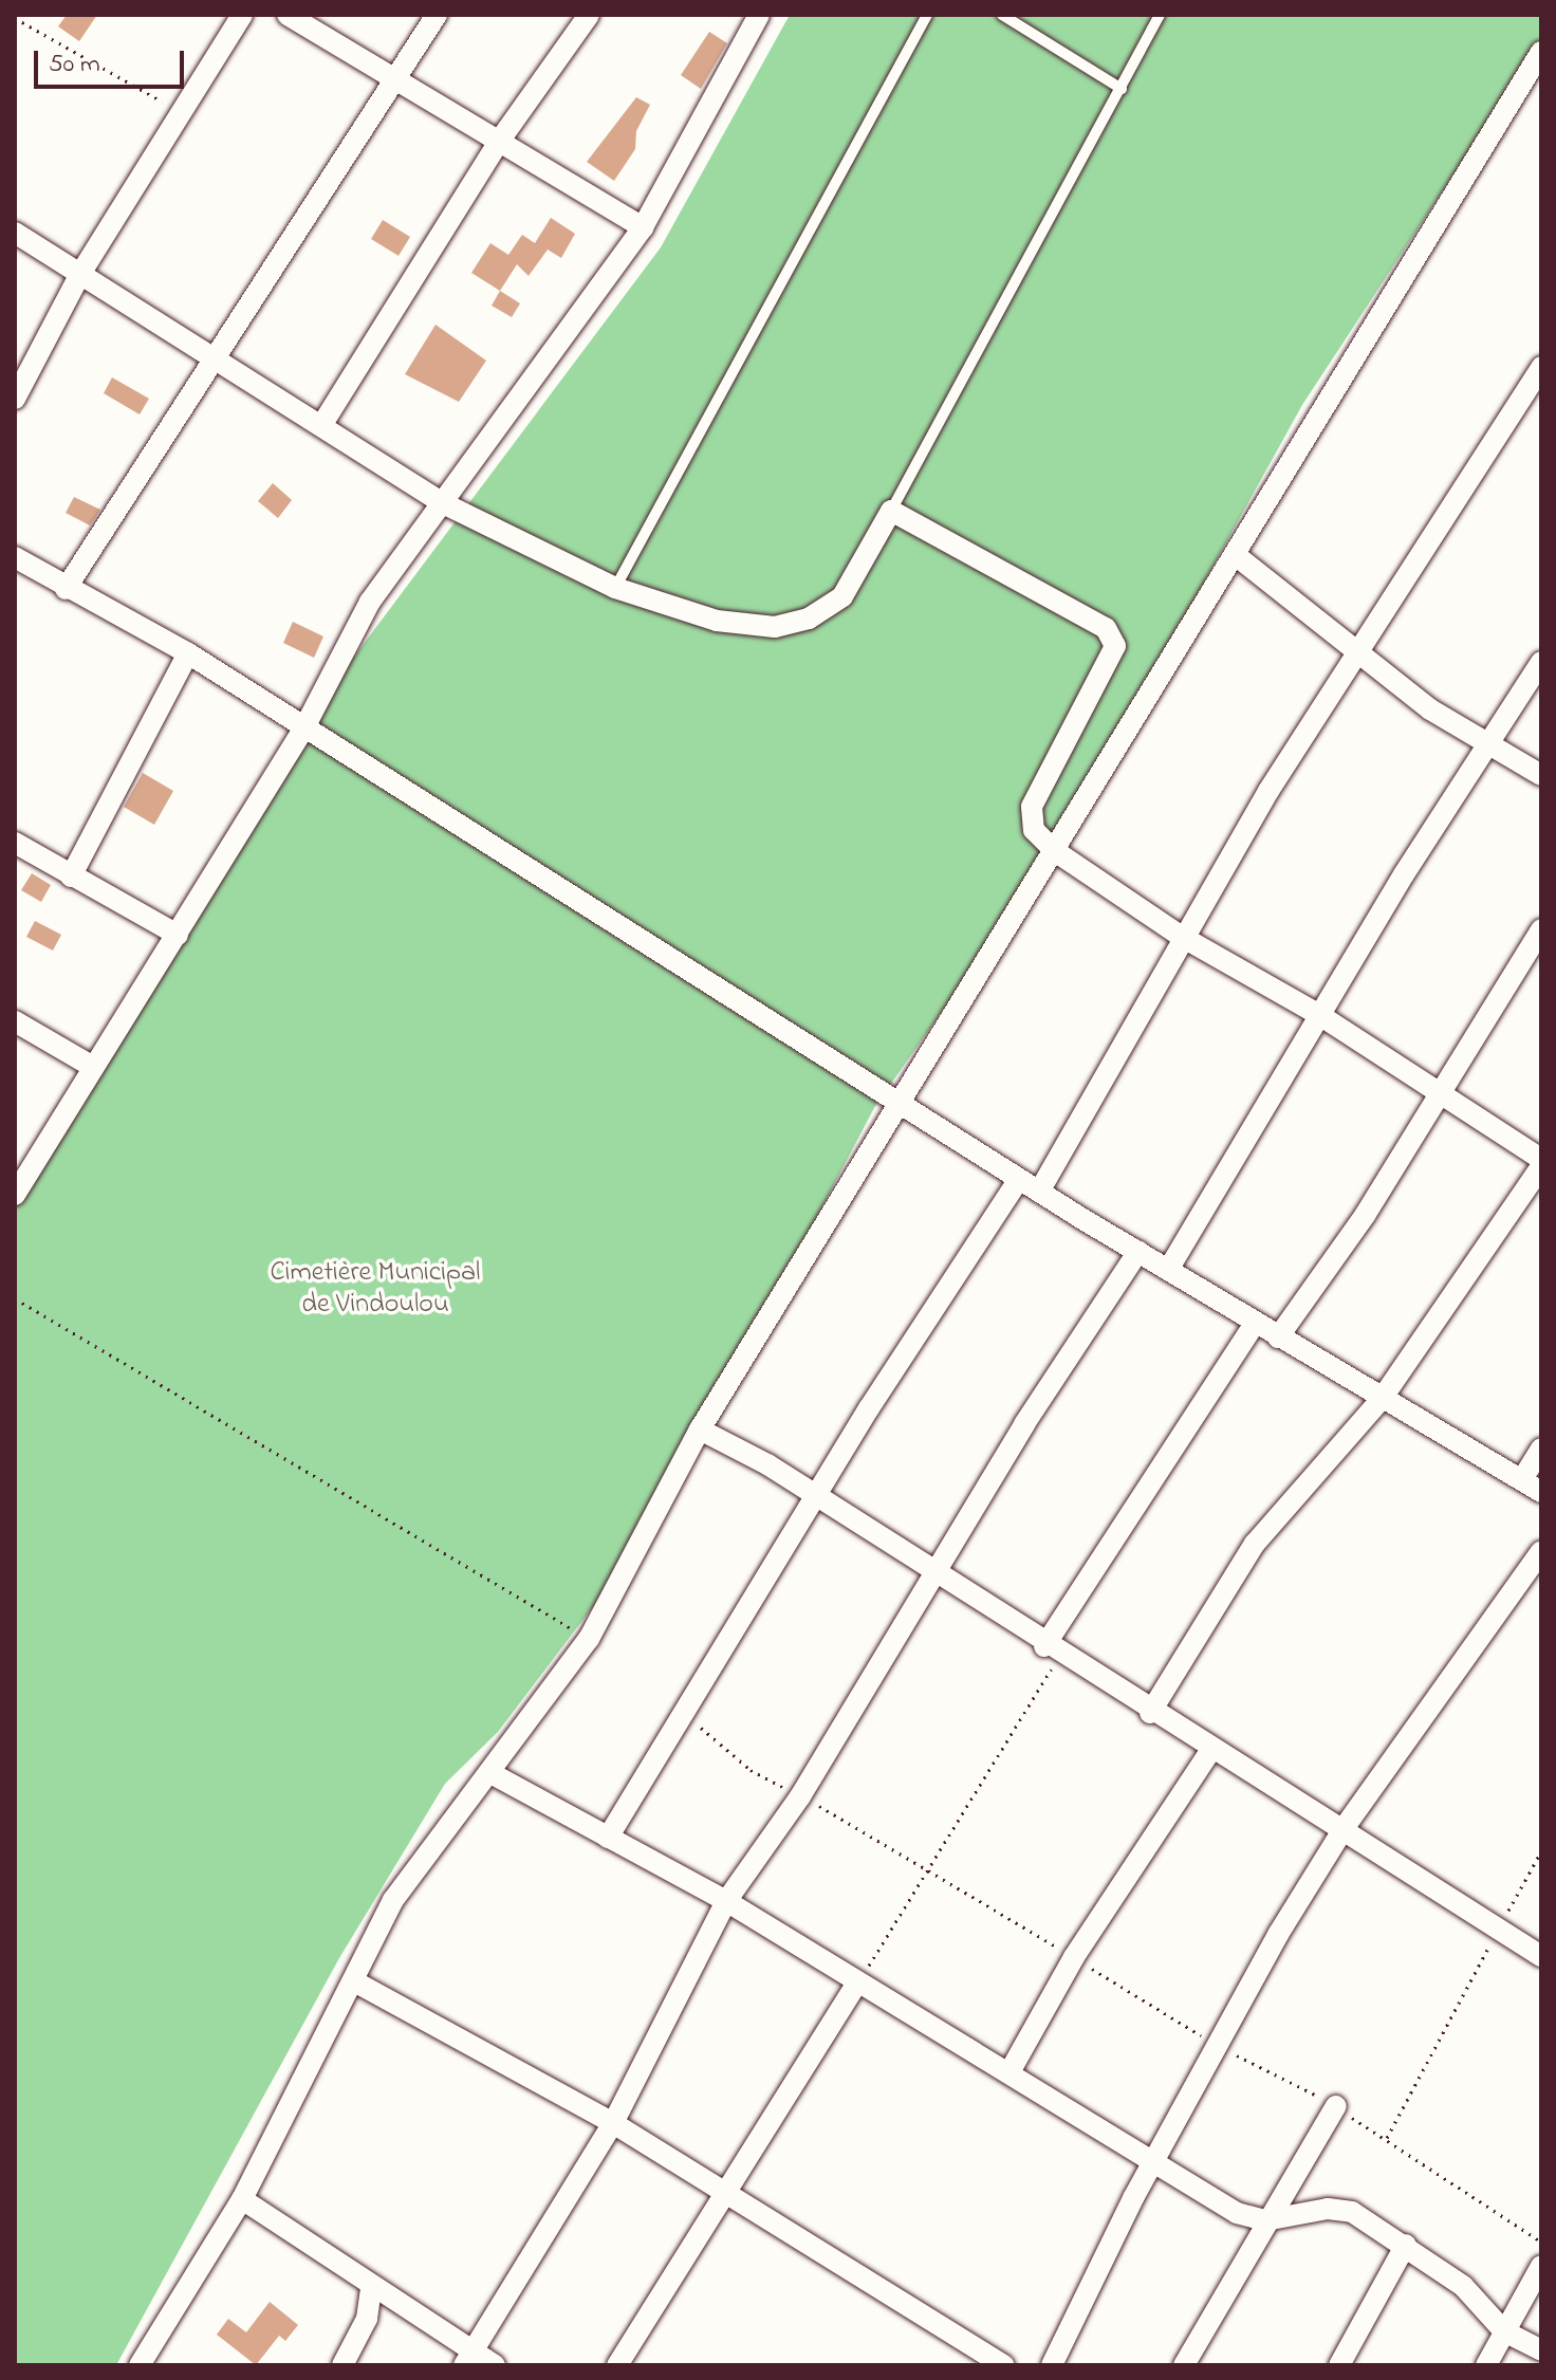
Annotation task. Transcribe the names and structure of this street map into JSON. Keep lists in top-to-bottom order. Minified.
{"parks":["Cimetière Municipal de Vindoulou"],"scale_bar":"50 m"}
